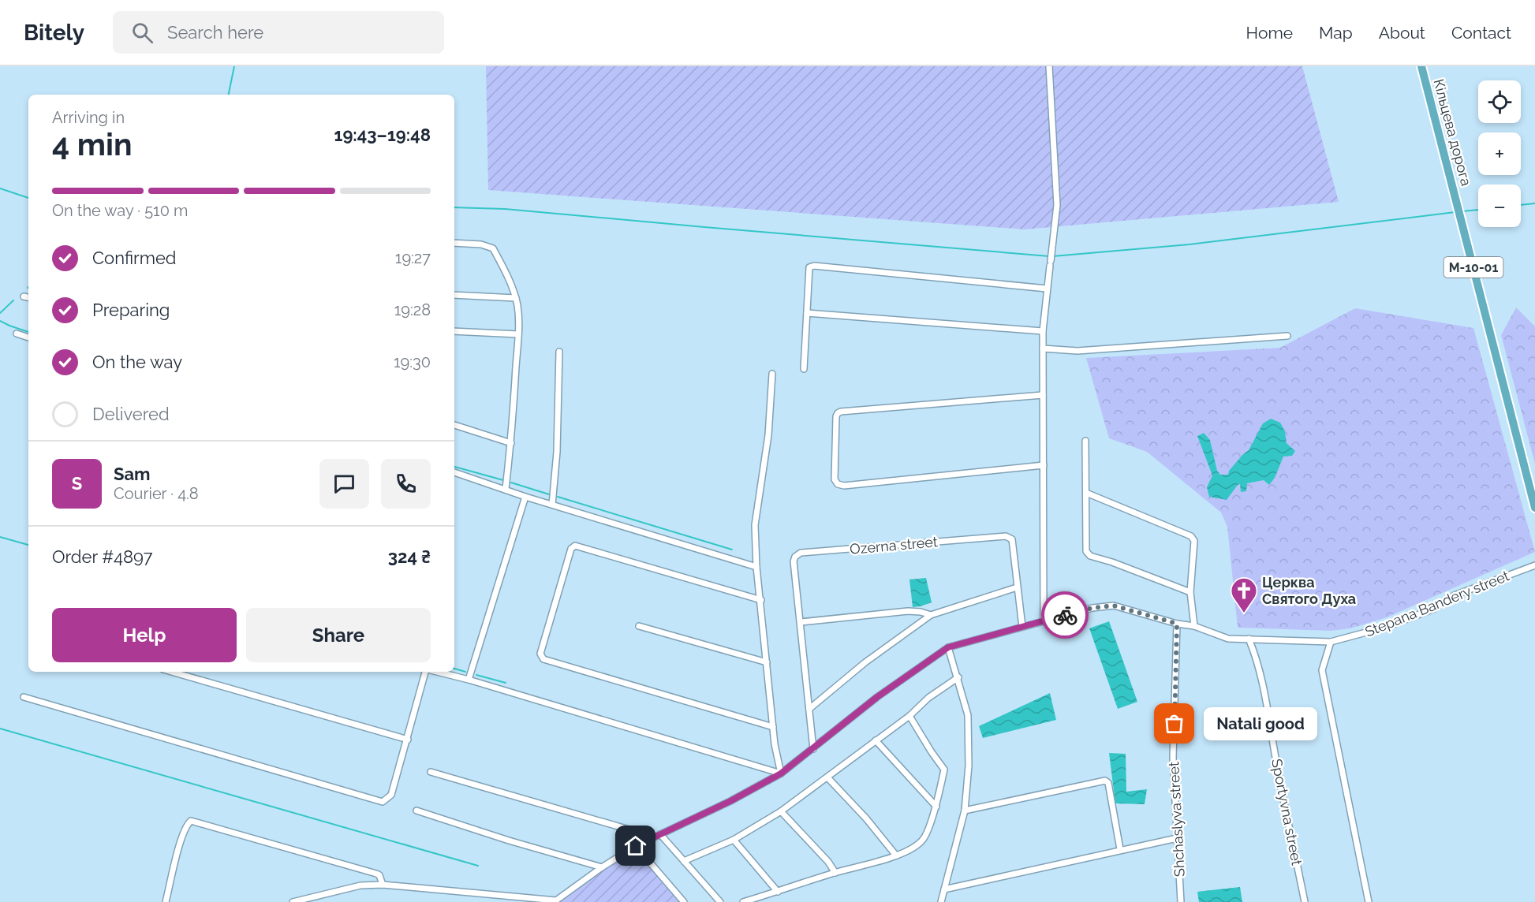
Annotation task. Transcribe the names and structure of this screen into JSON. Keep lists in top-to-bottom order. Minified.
{"streets":{"highway":["Кільцева дорога","М-10-01"],"street":["Ozerna street","Stepana Bandery street","Sportyvna street","Shchaslyva street"]},"crossings":[["Ozerna street","Stepana Bandery street"],["Stepana Bandery street","Sportyvna street"],["Stepana Bandery street","Shchaslyva street"]],"places":{"church":["Церква Святого Духа"],"other":["Natali good"]},"page":{"header":"Bitely","search":"Search here","nav":["Home","Map","About","Contact"],"map_buttons":["+","−"],"heading":["4 min","Arriving in","19:43–19:48"],"panel":["Sam","Courier · 4.8","Order #4897","324 ₴"],"bar":"On the way · 510 m","list":[["Confirmed","19:27"],["Preparing","19:28"],["On the way","19:30"],"Delivered"],"round":"S","buttons":["Help","Share"],"bubble":"Natali good"}}
